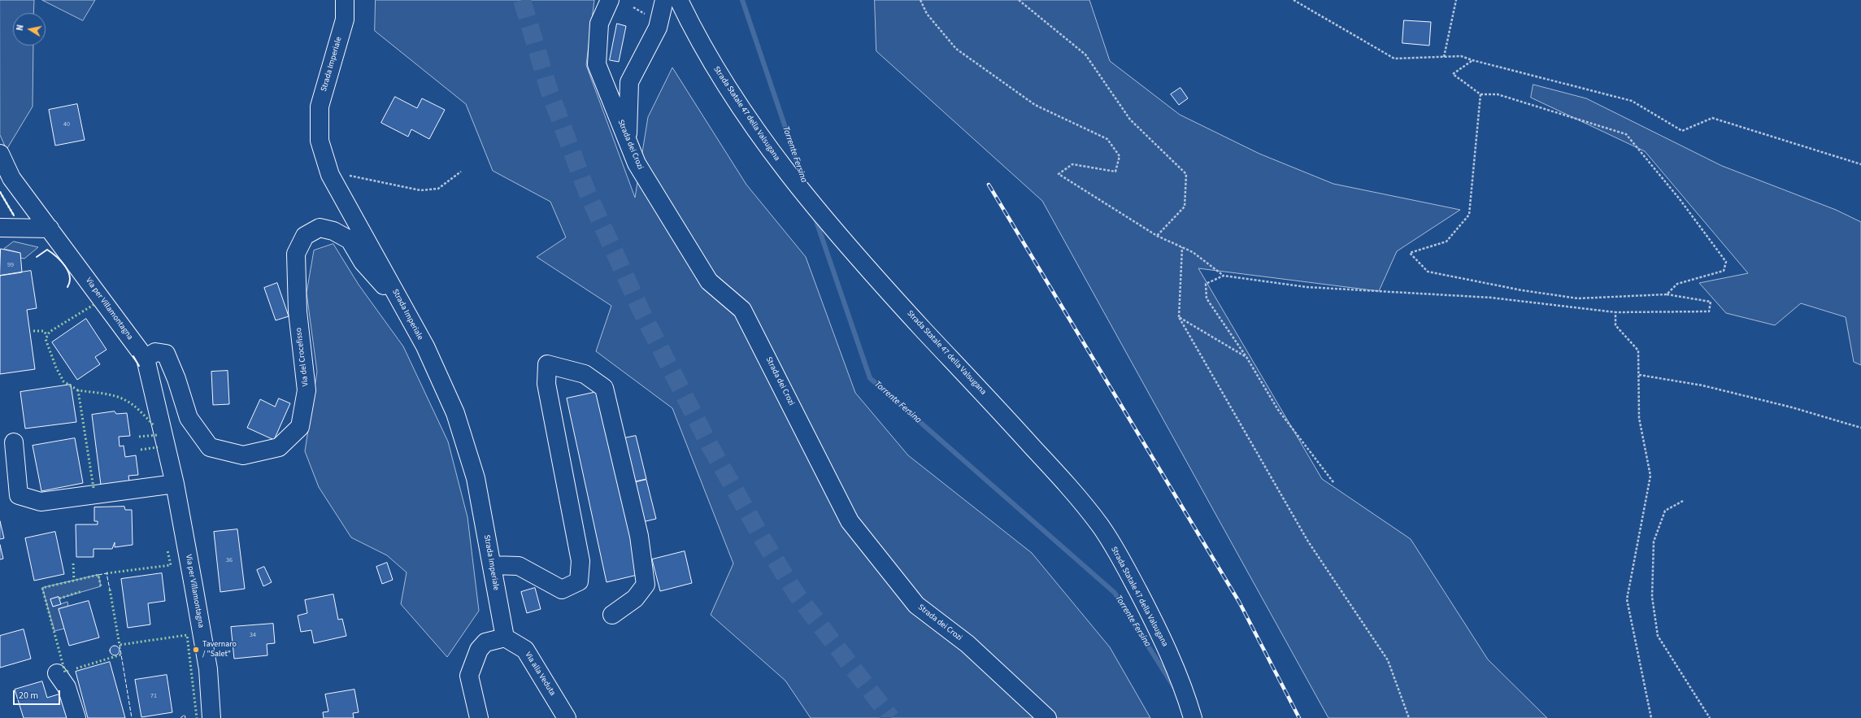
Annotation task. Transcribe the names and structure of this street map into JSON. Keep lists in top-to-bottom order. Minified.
{"streets":{"main road":["Strada Imperiale","Strada Statale 47 della Valsugana","Strada dei Crozi","Via per Villamontagna","Via del Crocefisso","Via alla Veduta"]},"crossings":[["Strada Imperiale","Via del Crocefisso"],["Strada Imperiale","Via alla Veduta"],["Via per Villamontagna","Via del Crocefisso"]],"water":["Torrente Fersina"],"places":["Tavernaro / \"Salet\""],"house_numbers":["40","99","36","34","71"],"scale_bar":"20 m","north":"left"}
